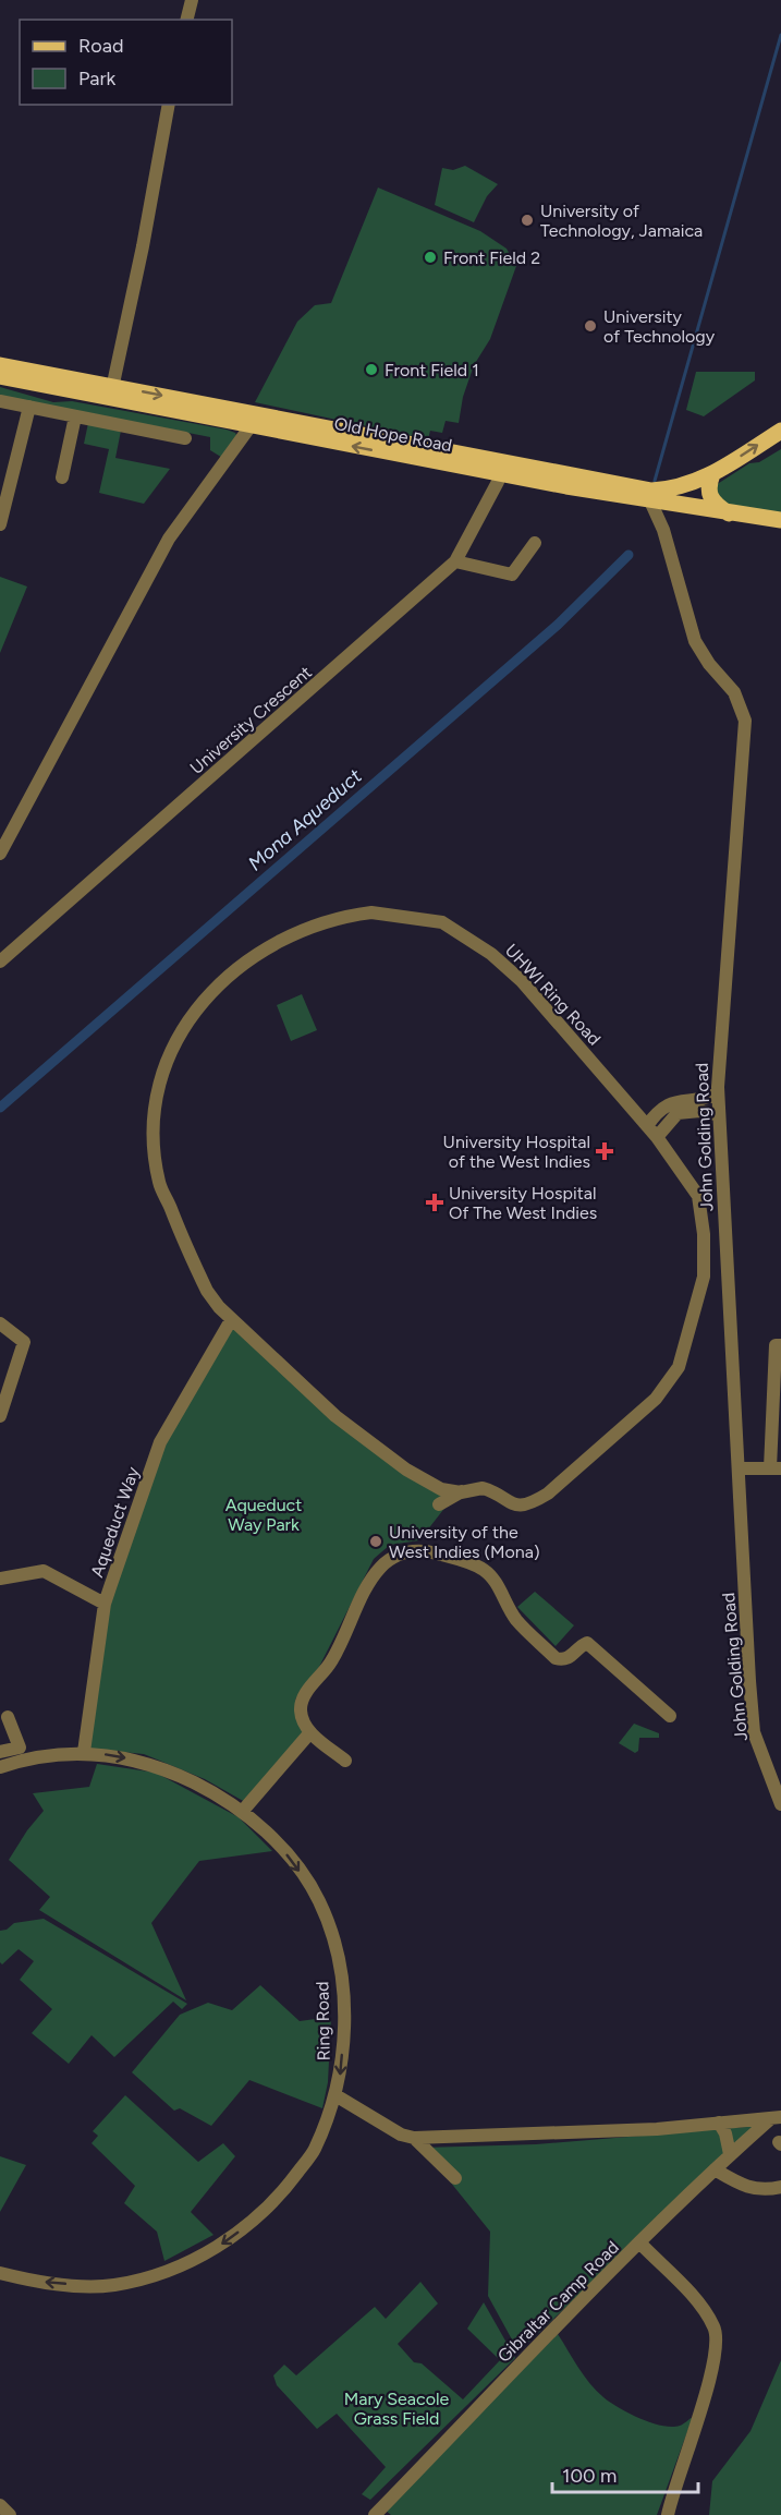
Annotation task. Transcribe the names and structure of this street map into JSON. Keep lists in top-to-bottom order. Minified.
{"streets":{"main road":["Old Hope Road"],"street":["University Crescent","UHWI Ring Road","John Golding Road","Aqueduct Way","Ring Road","Gibraltar Camp Road"]},"crossings":[["Old Hope Road","John Golding Road"],["UHWI Ring Road","Aqueduct Way"],["Aqueduct Way","Ring Road"]],"water":["Mona Aqueduct"],"parks":["Aqueduct Way Park","Mary Seacole Grass Field"],"places":{"other":["University of Technology, Jamaica","Front Field 2","University of Technology","Front Field 1","University of the West Indies (Mona)"],"health":["University Hospital of the West Indies","University Hospital Of The West Indies"]},"legend":["Road","Park"],"scale_bar":"100 m"}
